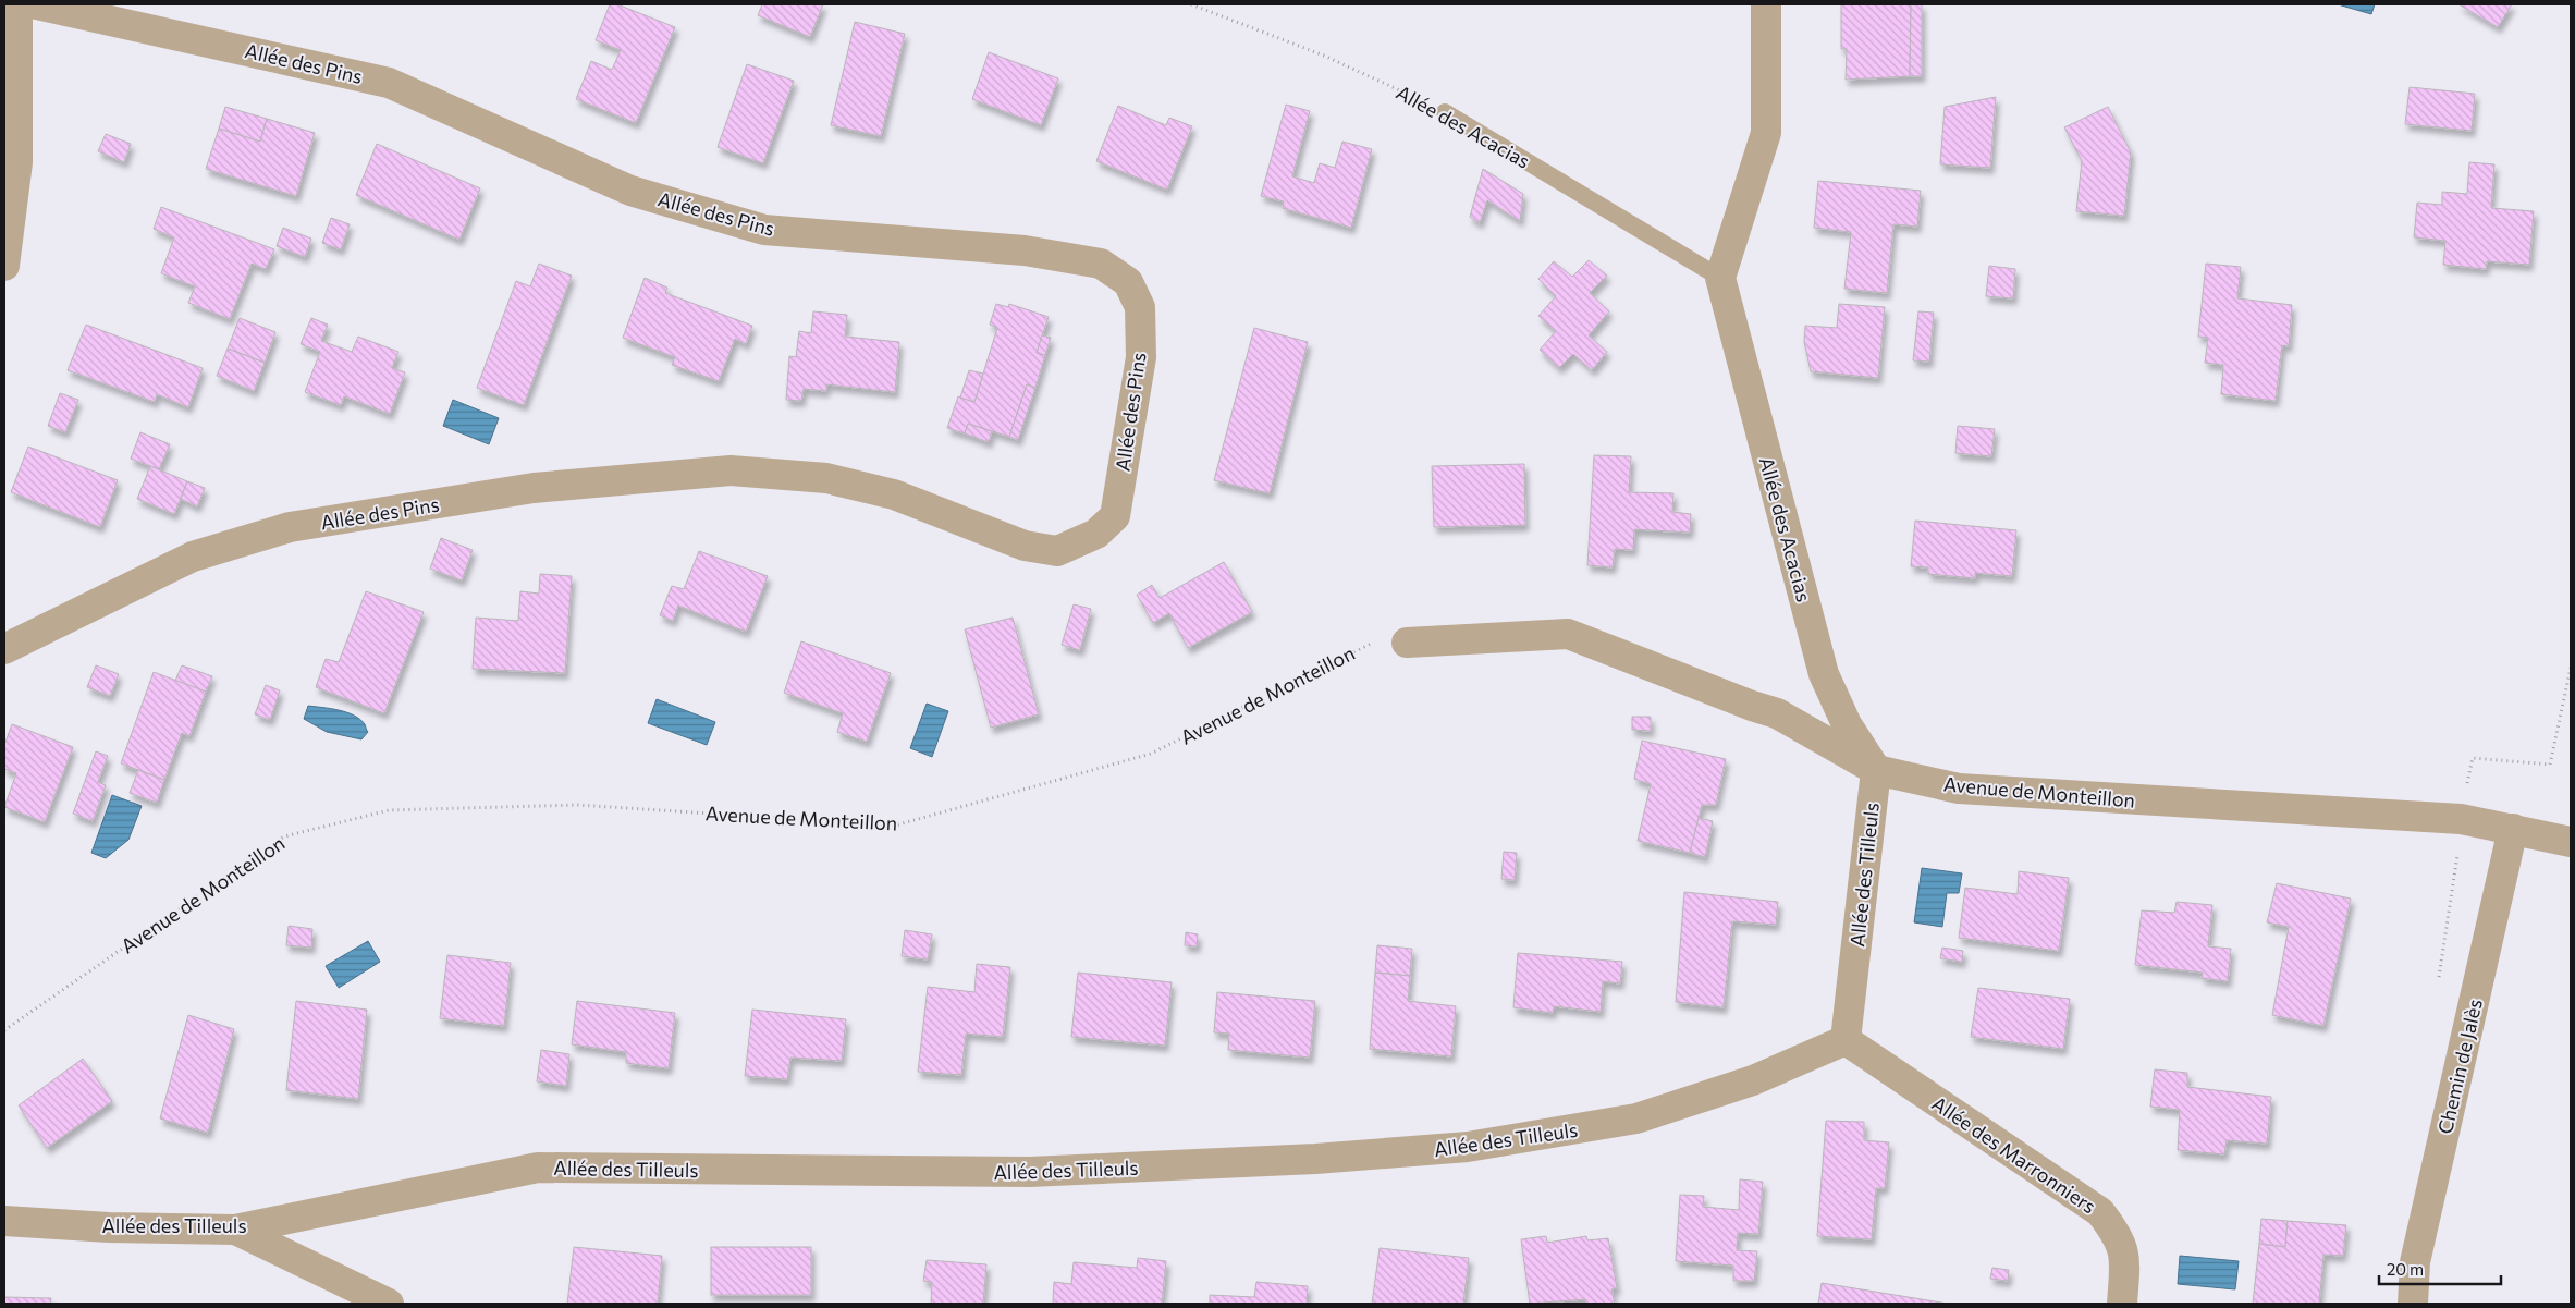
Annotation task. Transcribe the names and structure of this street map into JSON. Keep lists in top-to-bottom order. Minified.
{"streets":{"street":["Allée des Pins","Allée des Acacias","Avenue de Monteillon","Allée des Tilleuls","Chemin de Jalès","Allée des Marronniers"]},"crossings":[["Allée des Acacias","Avenue de Monteillon"],["Allée des Acacias","Allée des Tilleuls"],["Avenue de Monteillon","Allée des Tilleuls"],["Avenue de Monteillon","Chemin de Jalès"],["Allée des Tilleuls","Allée des Marronniers"]],"scale_bar":"20 m"}
